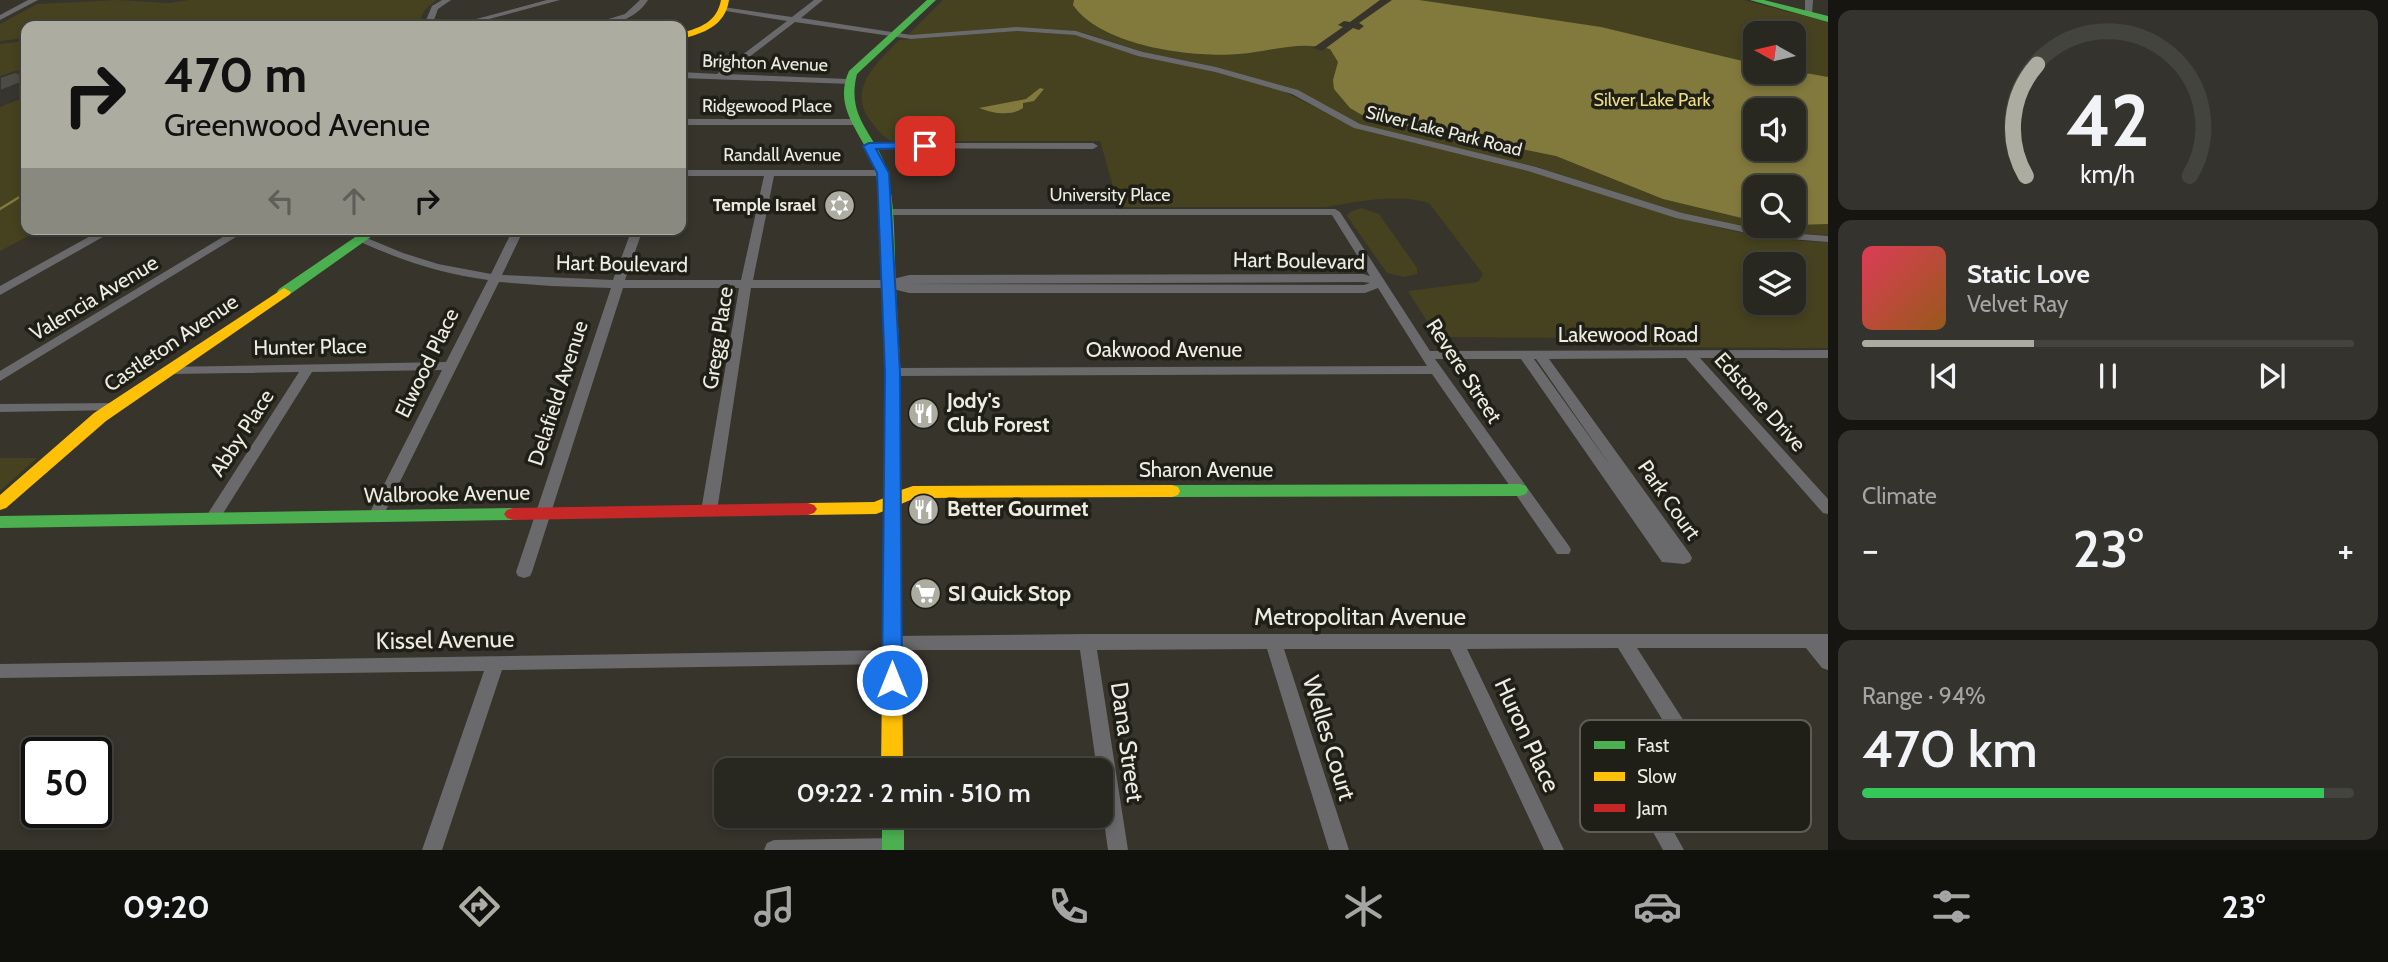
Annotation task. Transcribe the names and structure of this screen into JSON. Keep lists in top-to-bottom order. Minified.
{"streets":{"street":["Brighton Avenue","Ridgewood Place","Silver Lake Park Road","Randall Avenue","University Place","Hart Boulevard","Valencia Avenue","Lakewood Road","Gregg Place","Castleton Avenue","Hunter Place","Oakwood Avenue","Elwood Place","Revere Street","Delafield Avenue","Edstone Drive","Abby Place","Sharon Avenue","Walbrooke Avenue","Park Court","Metropolitan Avenue","Kissel Avenue","Huron Place","Welles Court","Dana Street"]},"crossings":[["Randall Avenue","Gregg Place"],["University Place","Revere Street"],["Hart Boulevard","Gregg Place"],["Hart Boulevard","Elwood Place"],["Hart Boulevard","Revere Street"],["Hart Boulevard","Delafield Avenue"],["Lakewood Road","Revere Street"],["Lakewood Road","Edstone Drive"],["Lakewood Road","Park Court"],["Gregg Place","Walbrooke Avenue"],["Castleton Avenue","Hunter Place"],["Hunter Place","Elwood Place"],["Hunter Place","Abby Place"],["Oakwood Avenue","Revere Street"],["Elwood Place","Walbrooke Avenue"],["Revere Street","Sharon Avenue"],["Delafield Avenue","Walbrooke Avenue"],["Abby Place","Walbrooke Avenue"],["Sharon Avenue","Walbrooke Avenue"],["Metropolitan Avenue","Kissel Avenue"],["Metropolitan Avenue","Huron Place"],["Metropolitan Avenue","Welles Court"],["Metropolitan Avenue","Dana Street"]],"parks":["Silver Lake Park"],"places":{"synagogue":["Temple Israel"],"restaurant":["Jody's Club Forest","Better Gourmet"],"supermarket":["SI Quick Stop"]},"legend":["Fast","Slow","Jam"],"north":"left","page":{"turn":["470 m","Greenwood Avenue"],"song":["Static Love","Velvet Ray"],"tile":["Climate",["Range · 94%","470 km"]],"heat":["−","23°","+"],"limit":"50","trip":"09:22 · 2 min · 510 m","tabs":["09:20","23°"],"gauge":["42","km/h"]}}
